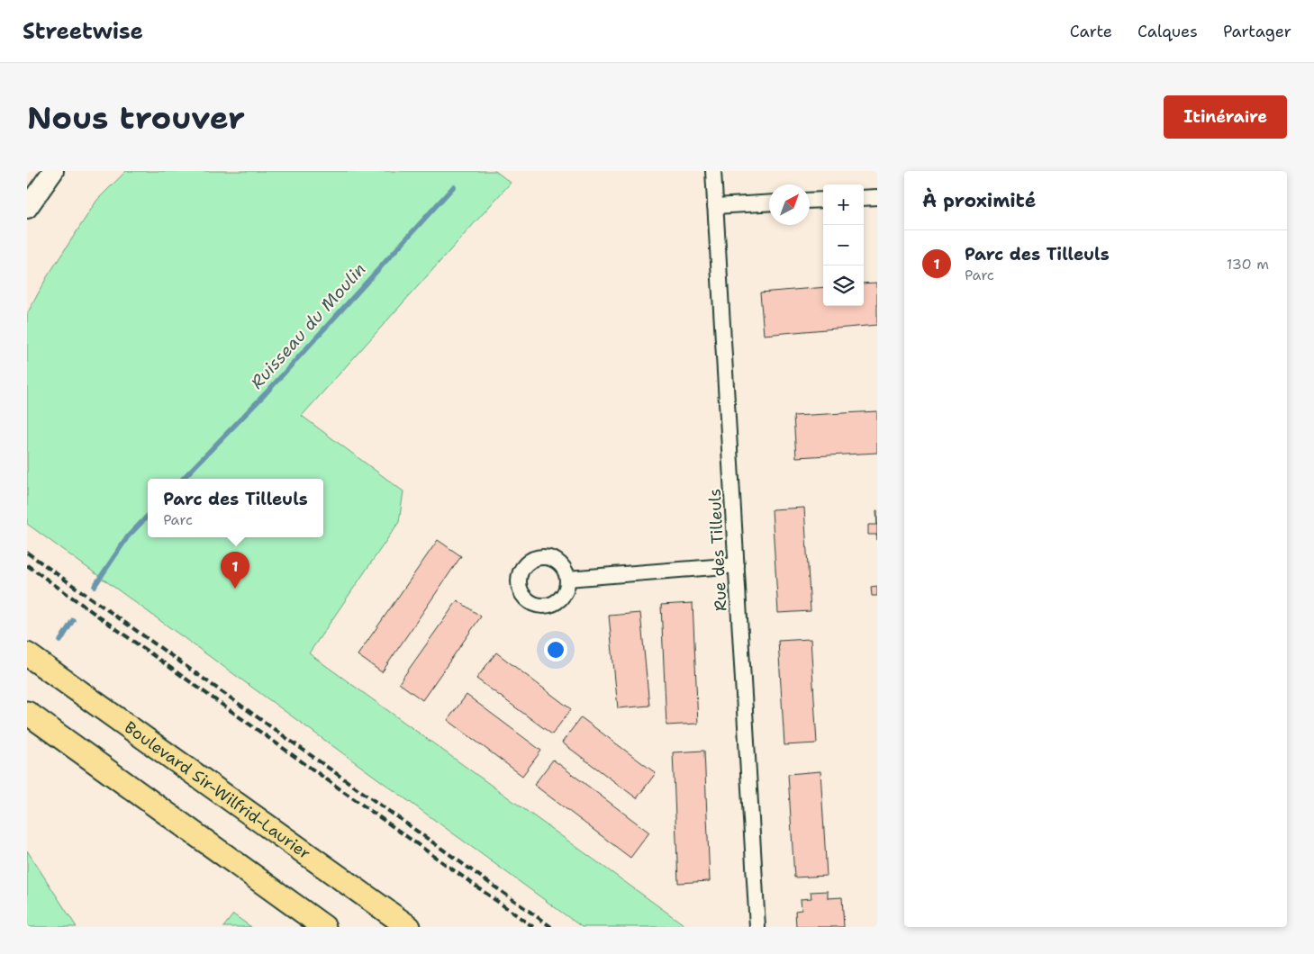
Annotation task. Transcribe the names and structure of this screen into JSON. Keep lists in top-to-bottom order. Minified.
{"streets":{"main road":["Boulevard Sir-Wilfrid-Laurier"],"street":["Rue des Tilleuls"]},"water":["Ruisseau du Moulin"],"north":"top right","page":{"header":"Streetwise","nav":["Carte","Calques","Partager"],"buttons":"Itinéraire","title":"Nous trouver","heading":"À proximité","map_buttons":["+","−"],"list":[{"mark":"1","name":"Parc des Tilleuls","note":"Parc","value":"130 m"}],"popup":["Parc des Tilleuls","Parc"],"pins":"1"}}
